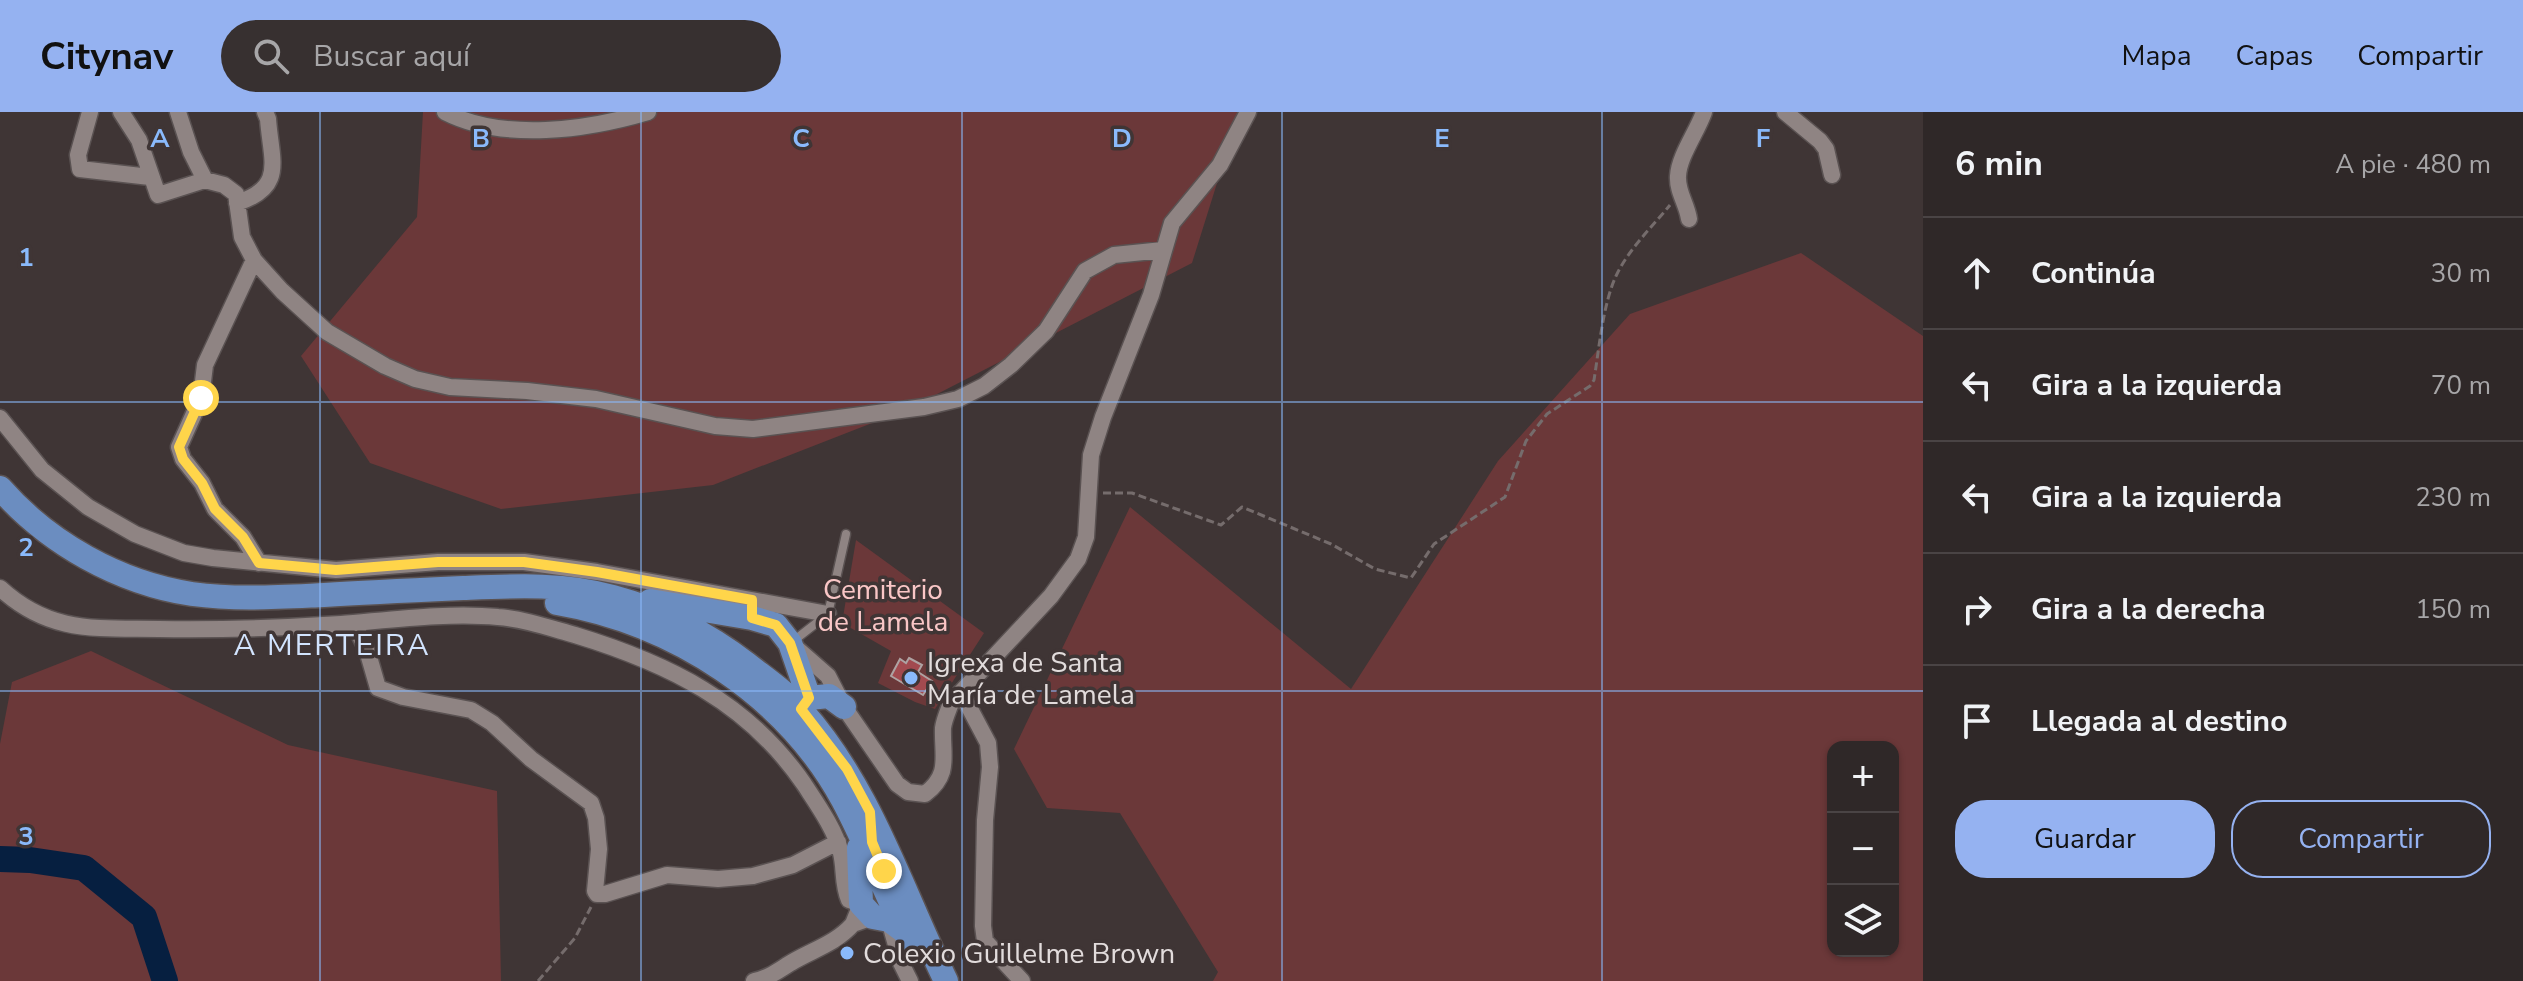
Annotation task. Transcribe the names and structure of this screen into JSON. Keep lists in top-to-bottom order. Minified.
{"districts":["A MERTEIRA"],"parks":["Cemiterio de Lamela"],"places":["Igrexa de Santa María de Lamela","Colexio Guillelme Brown"],"page":{"header":"Citynav","search":"Buscar aquí","nav":["Mapa","Capas","Compartir"],"heading":["6 min","A pie · 480 m"],"list":[["Continúa","30 m"],["Gira a la izquierda","70 m"],["Gira a la izquierda","230 m"],["Gira a la derecha","150 m"],"Llegada al destino"],"map_buttons":["+","−"],"buttons":["Guardar","Compartir"]},"grid":{"columns":["A","B","C","D","E","F"],"rows":["1","2","3"]}}
